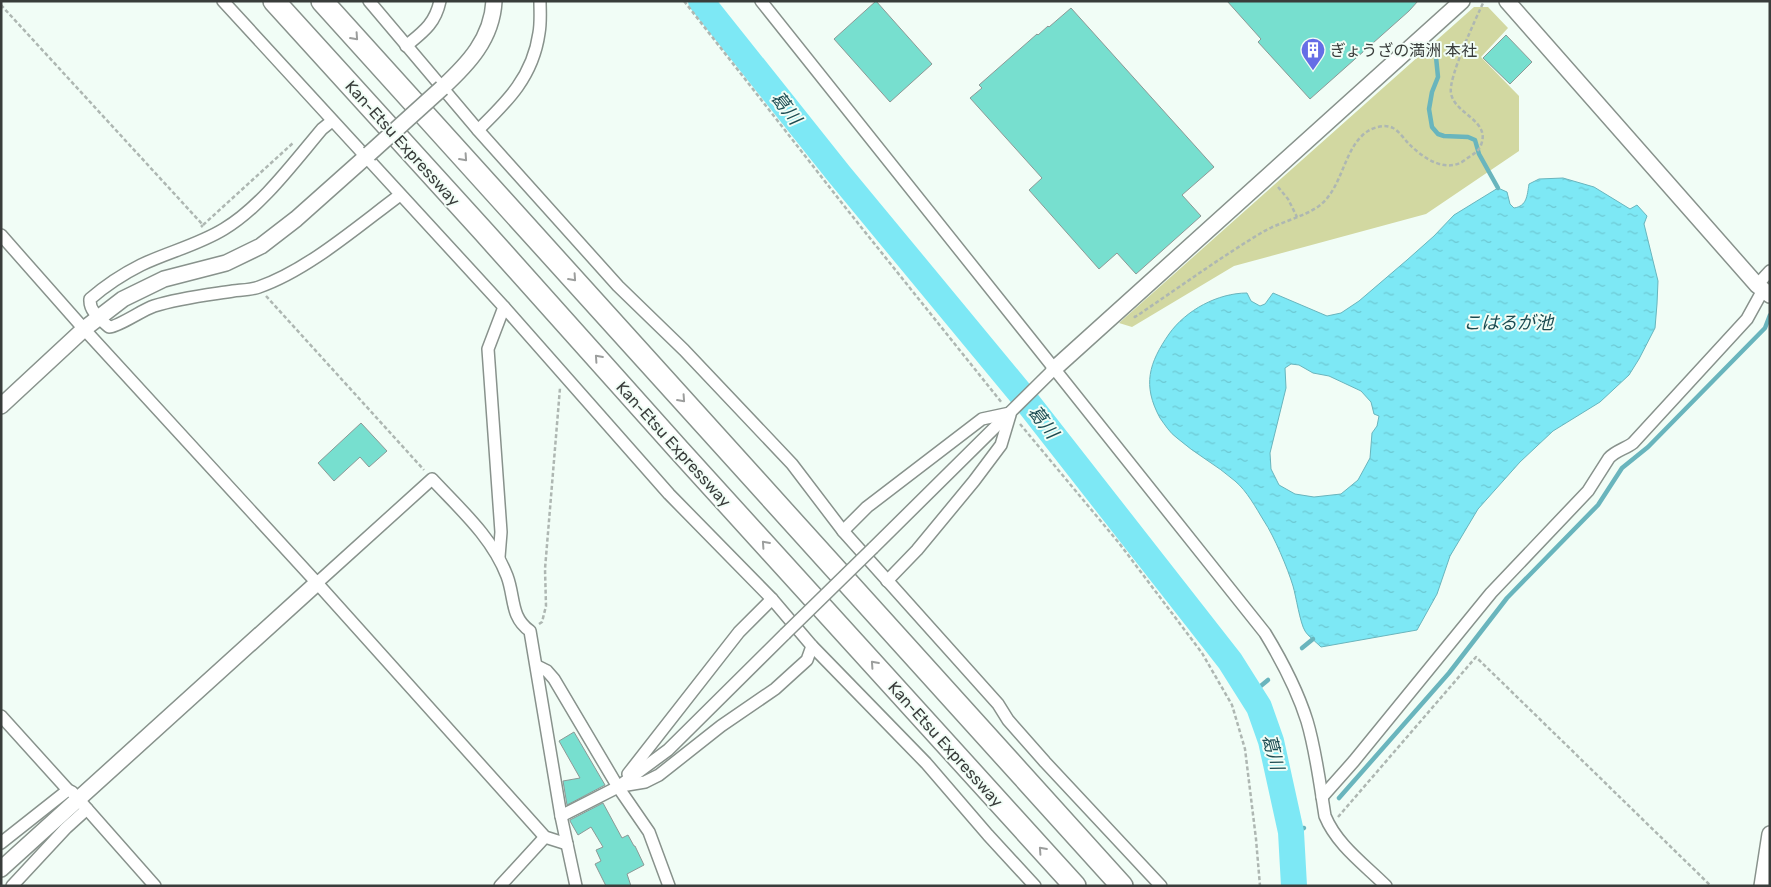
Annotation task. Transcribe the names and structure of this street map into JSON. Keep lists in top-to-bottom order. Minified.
{"streets":{"highway":["Kan-Etsu Expressway"]},"water":["葛川","こはるが池"],"places":{"building":["ぎょうざの満洲 本社"]}}
